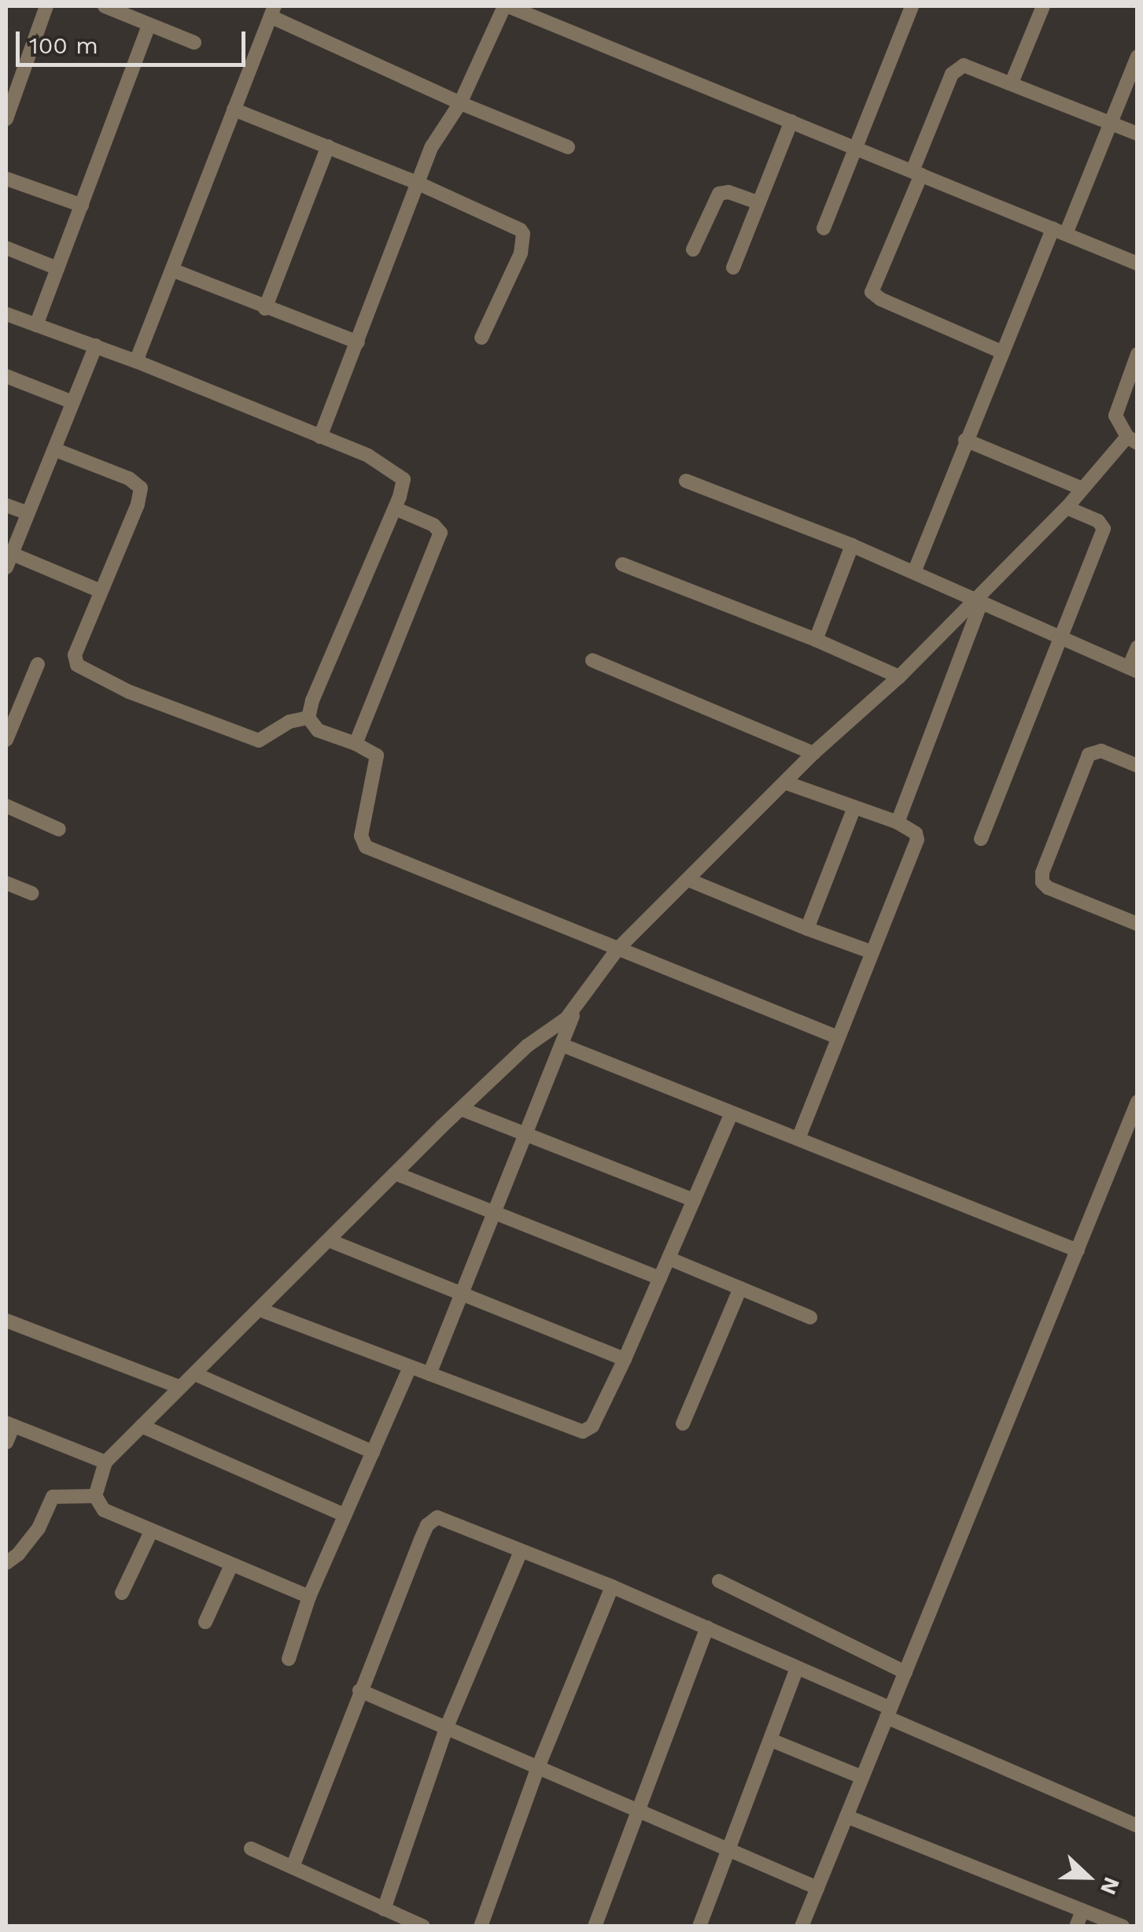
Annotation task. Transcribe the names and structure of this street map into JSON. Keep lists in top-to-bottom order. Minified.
{"scale_bar":"100 m","north":"right"}
